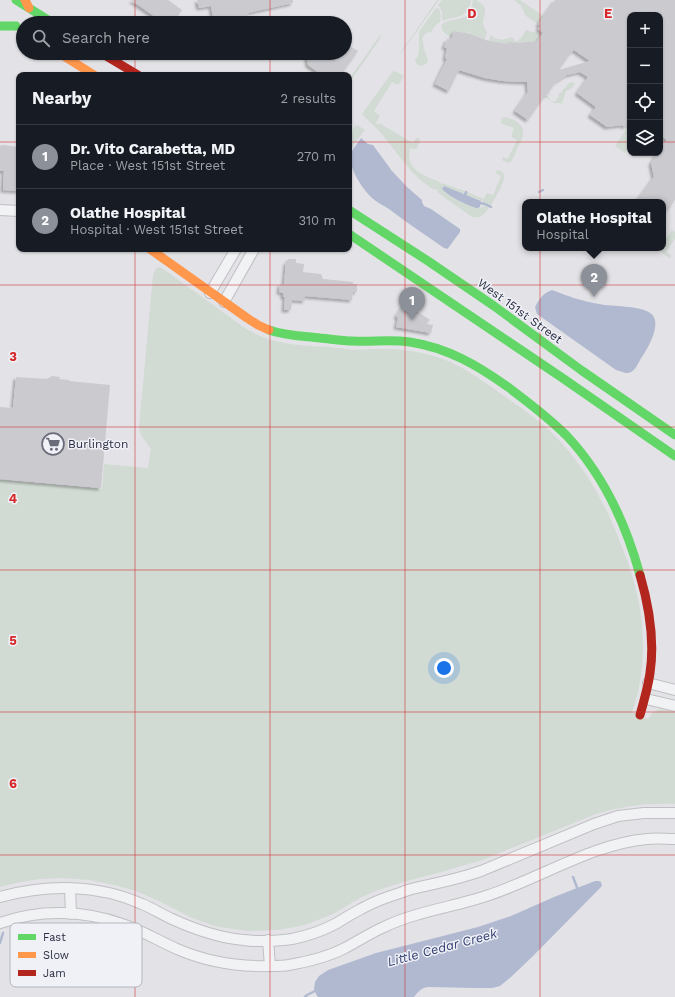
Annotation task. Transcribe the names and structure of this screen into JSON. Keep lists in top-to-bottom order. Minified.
{"streets":{"main road":["West 151st Street"]},"water":["Little Cedar Creek"],"places":{"supermarket":["Burlington"]},"legend":["Fast","Slow","Jam"],"page":{"map_buttons":["+","−"],"search":"Search here","heading":["Nearby","2 results"],"list":[{"mark":"1","name":"Dr. Vito Carabetta, MD","note":"Place · West 151st Street","value":"270 m"},{"mark":"2","name":"Olathe Hospital","note":"Hospital · West 151st Street","value":"310 m"}],"popup":["Olathe Hospital","Hospital"],"pins":["2","1"]},"grid":{"columns":["D","E"],"rows":["3","4","5","6"]}}
